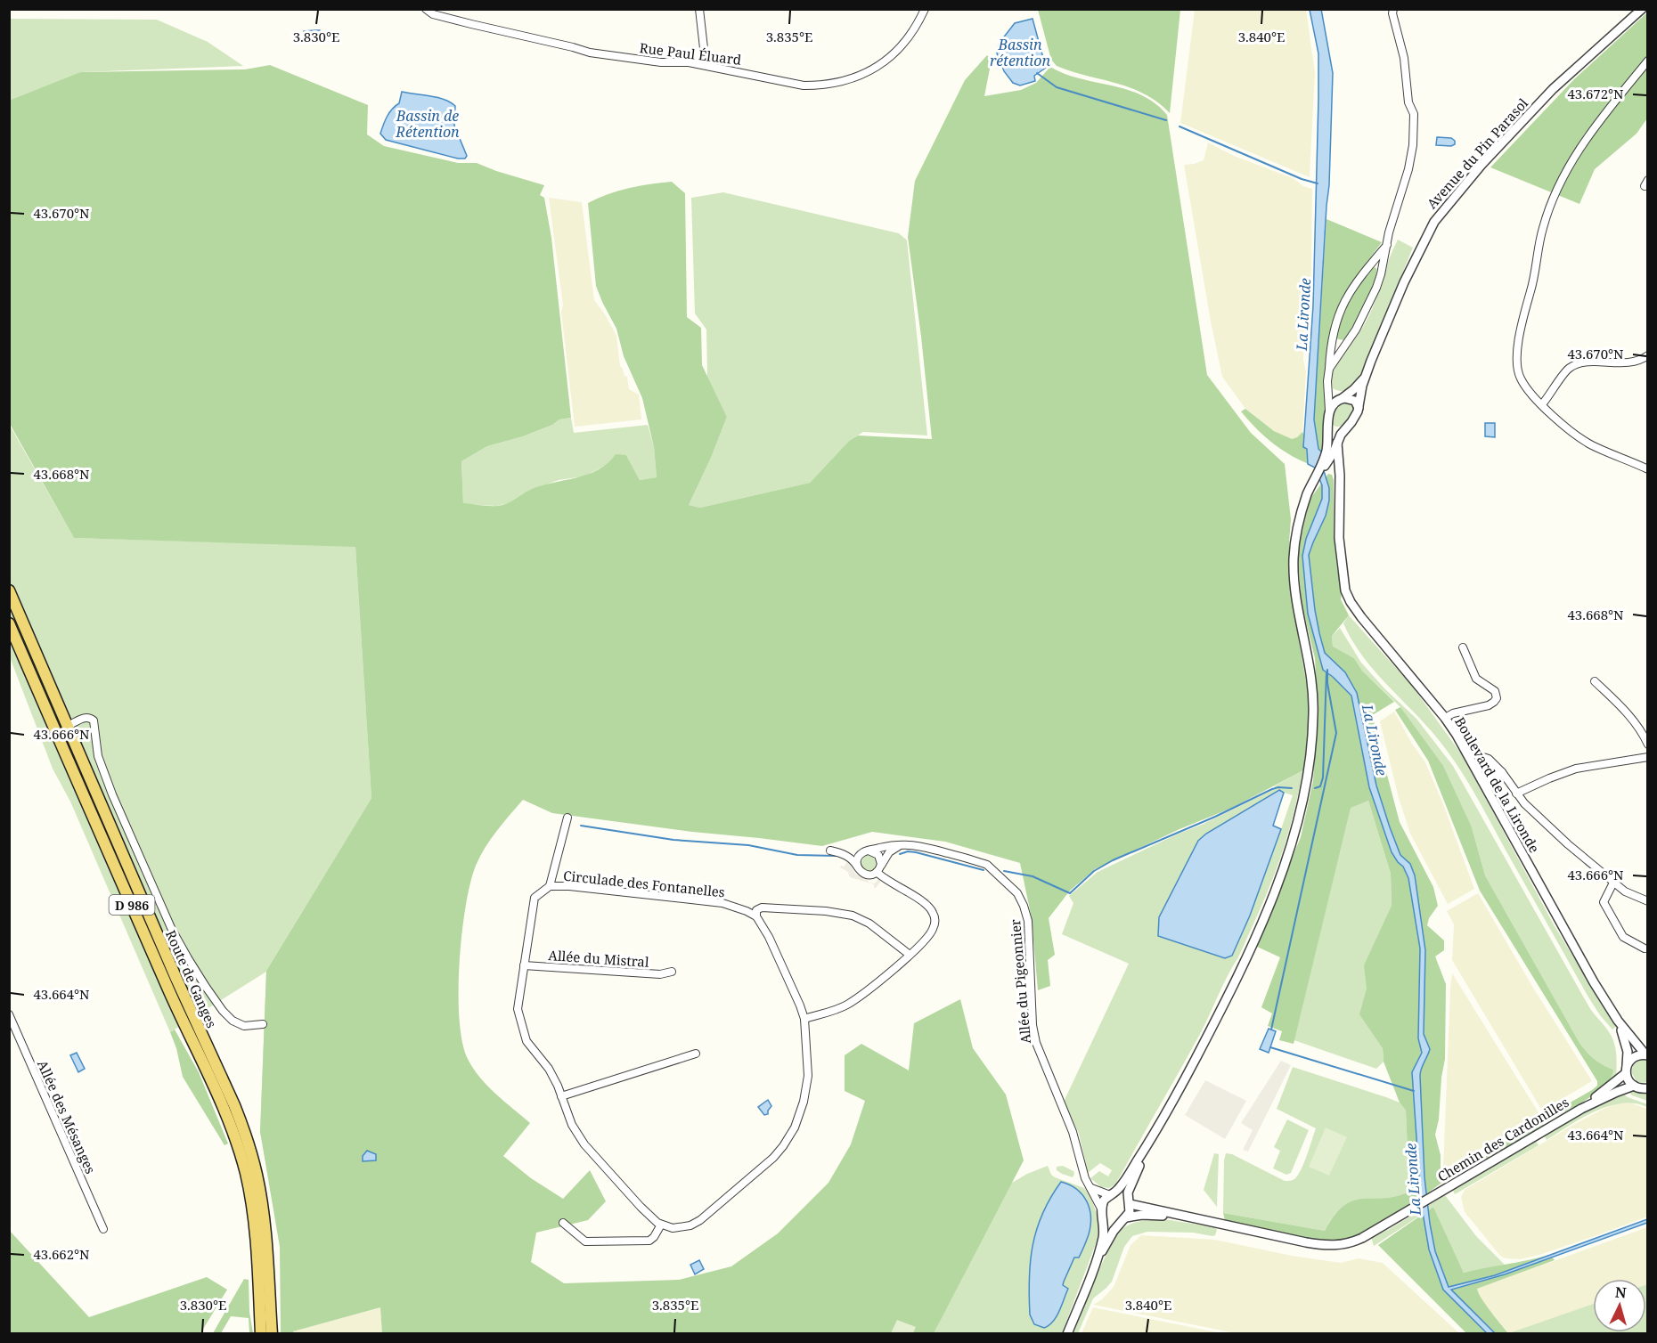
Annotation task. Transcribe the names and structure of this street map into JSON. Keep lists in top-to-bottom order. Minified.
{"streets":{"main road":["D 986","Route de Ganges"],"street":["Rue Paul Éluard","Avenue du Pin Parasol","Boulevard de la Lironde","Circulade des Fontanelles","Allée du Mistral","Allée du Pigeonnier","Allée des Mésanges","Chemin des Cardonilles"]},"crossings":[["Boulevard de la Lironde","Chemin des Cardonilles"],["Circulade des Fontanelles","Allée du Mistral"]],"water":["Bassin rétention","Bassin de Rétention","La Lironde"],"north":"top","coordinates":["3.830°E","3.835°E","3.840°E","43.672°N","43.670°N","43.668°N","43.666°N","43.664°N","43.662°N"]}
